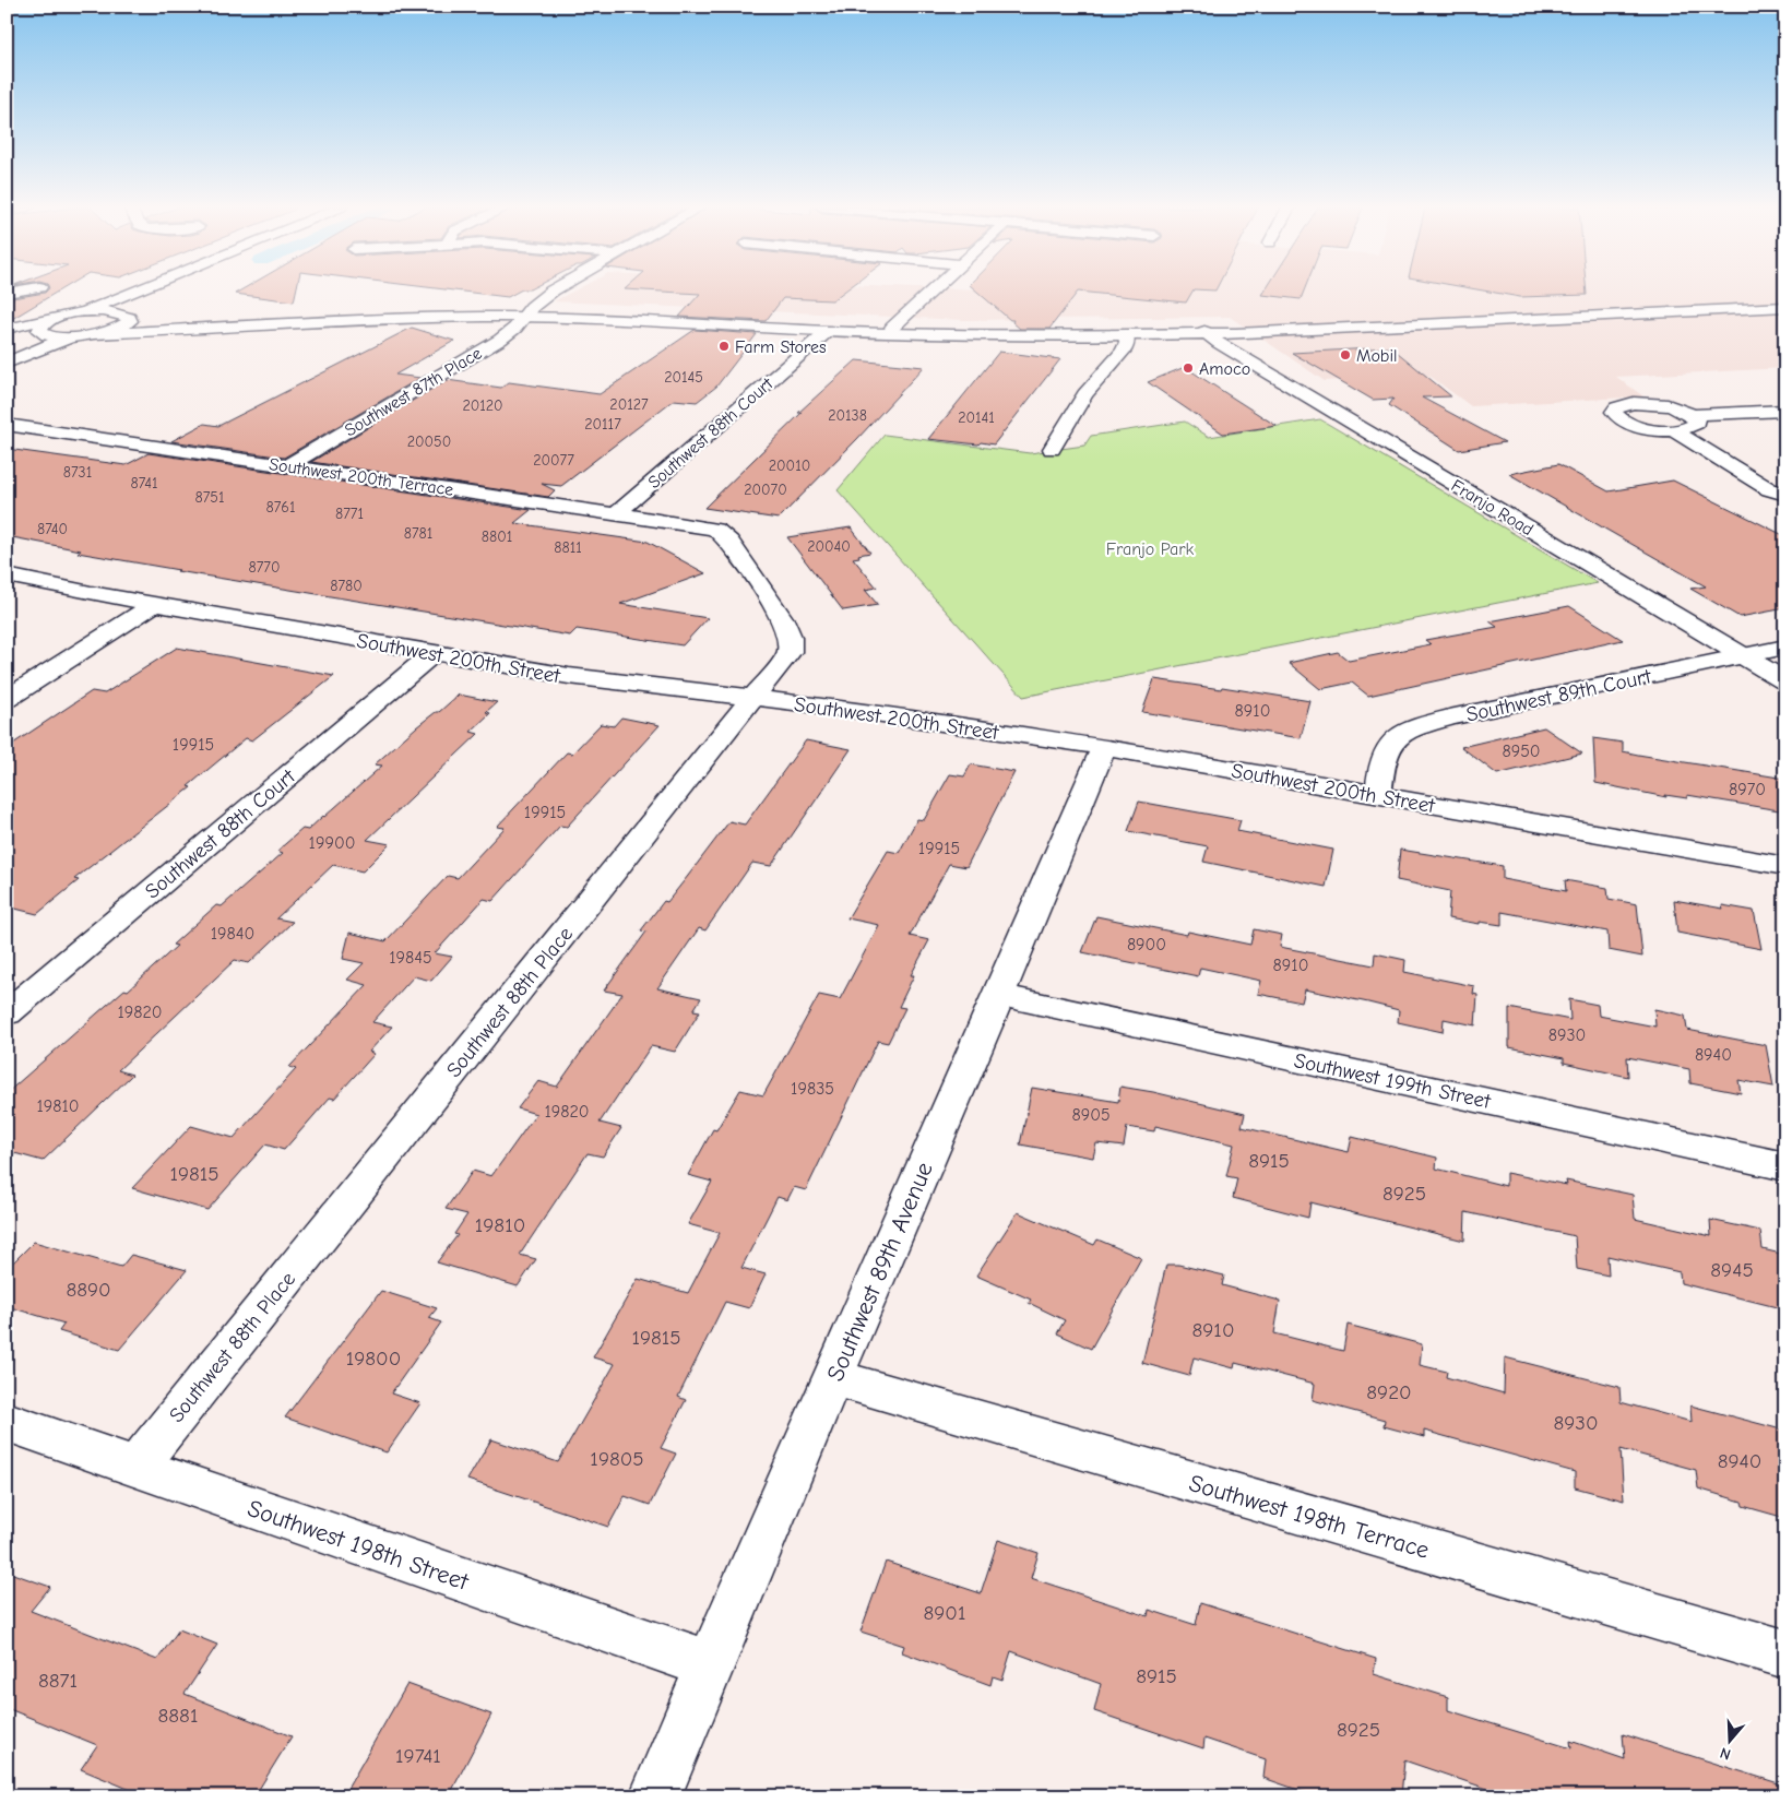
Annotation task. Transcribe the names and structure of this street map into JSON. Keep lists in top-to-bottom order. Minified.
{"streets":{"street":["Southwest 87th Place","Southwest 88th Court","Southwest 200th Terrace","Franjo Road","Southwest 200th Street","Southwest 89th Court","Southwest 88th Place","Southwest 199th Street","Southwest 89th Avenue","Southwest 198th Terrace","Southwest 198th Street"]},"crossings":[["Southwest 87th Place","Southwest 200th Terrace"],["Southwest 88th Court","Southwest 200th Terrace"],["Southwest 88th Court","Southwest 200th Street"],["Southwest 200th Terrace","Southwest 88th Place"],["Franjo Road","Southwest 89th Court"],["Southwest 200th Street","Southwest 89th Court"],["Southwest 200th Street","Southwest 88th Place"],["Southwest 200th Street","Southwest 89th Avenue"],["Southwest 88th Place","Southwest 198th Street"],["Southwest 199th Street","Southwest 89th Avenue"],["Southwest 89th Avenue","Southwest 198th Terrace"],["Southwest 89th Avenue","Southwest 198th Street"]],"parks":["Franjo Park"],"places":["Farm Stores","Mobil","Amoco"],"house_numbers":["20145","20127","20120","20138","20141","20117","20050","20077","20010","8731","8741","20070","8751","8761","8771","8740","8781","8801","20040","8811","8770","8780","8910","19915","8950","8970","19915","19900","19915","19840","8900","19845","8910","19820","8930","8940","19835","19810","19820","8905","8915","19815","8925","19810","8945","8890","8910","19815","19800","8920","8930","19805","8940","8901","8915","8871","8881","8925","19741"],"north":"bottom"}
